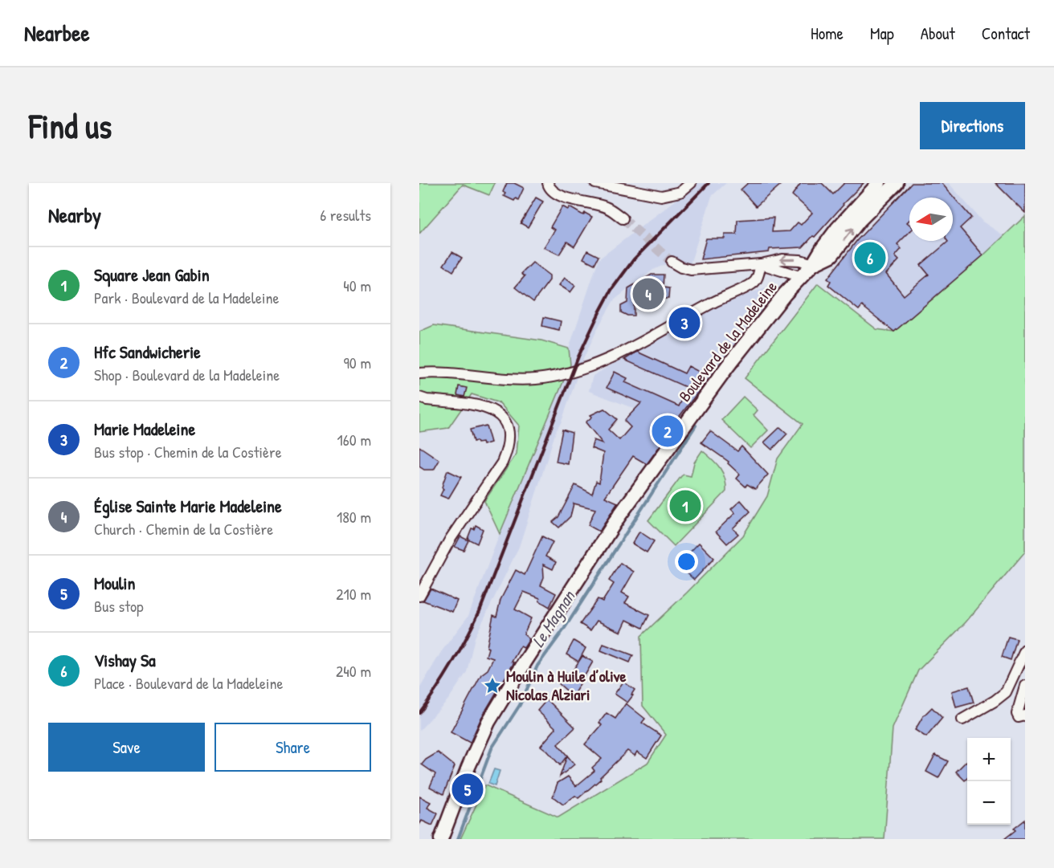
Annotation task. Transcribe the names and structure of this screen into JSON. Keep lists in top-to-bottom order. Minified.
{"streets":{"street":["Boulevard de la Madeleine"]},"water":["Le Magnan"],"places":{"place":["Moulin à Huile d’olive Nicolas Alziari"]},"north":"left","page":{"header":"Nearbee","nav":["Home","Map","About","Contact"],"buttons":["Directions",["Save","Share"]],"title":"Find us","heading":["Nearby","6 results"],"pins":["6","4","3","2","1","5"],"list":[{"mark":"1","name":"Square Jean Gabin","note":"Park · Boulevard de la Madeleine","value":"40 m"},{"mark":"2","name":"Hfc Sandwicherie","note":"Shop · Boulevard de la Madeleine","value":"90 m"},{"mark":"3","name":"Marie Madeleine","note":"Bus stop · Chemin de la Costière","value":"160 m"},{"mark":"4","name":"Église Sainte Marie Madeleine","note":"Church · Chemin de la Costière","value":"180 m"},{"mark":"5","name":"Moulin","note":"Bus stop","value":"210 m"},{"mark":"6","name":"Vishay Sa","note":"Place · Boulevard de la Madeleine","value":"240 m"}],"map_buttons":["+","−"]}}
